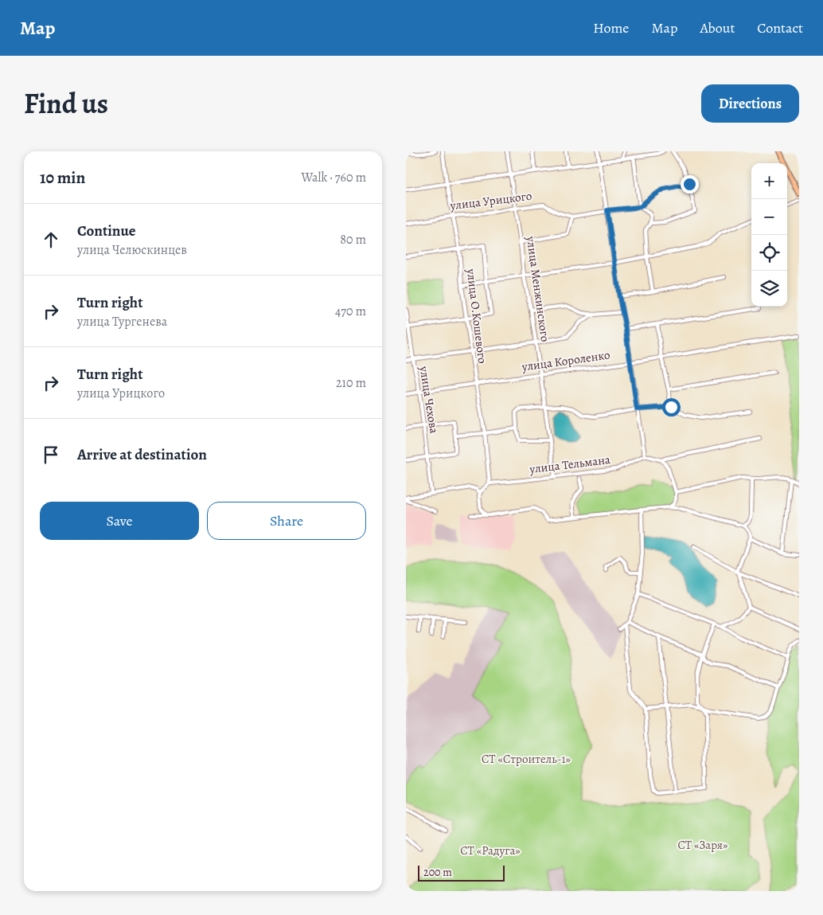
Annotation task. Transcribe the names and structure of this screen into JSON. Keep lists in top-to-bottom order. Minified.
{"streets":{"street":["улица Урицкого","улица Менжинского","улица О.Кошевого","улица Короленко","улица Чехова","улица Тельмана"]},"crossings":[["улица Урицкого","улица Менжинского"],["улица Урицкого","улица О.Кошевого"],["улица Менжинского","улица Короленко"],["улица Менжинского","улица Тельмана"],["улица О.Кошевого","улица Короленко"],["улица О.Кошевого","улица Тельмана"],["улица Короленко","улица Чехова"]],"parks":["СТ «Строитель-1»","СТ «Заря»","СТ «Радуга»"],"scale_bar":"200 m","page":{"header":"Map","nav":["Home","Map","About","Contact"],"title":"Find us","buttons":["Directions",["Save","Share"]],"heading":["10 min","Walk · 760 m"],"map_buttons":["+","−"],"list":[["Continue","улица Челюскинцев","80 m"],["Turn right","улица Тургенева","470 m"],["Turn right","улица Урицкого","210 m"],"Arrive at destination"],"scale":"200 m"}}
